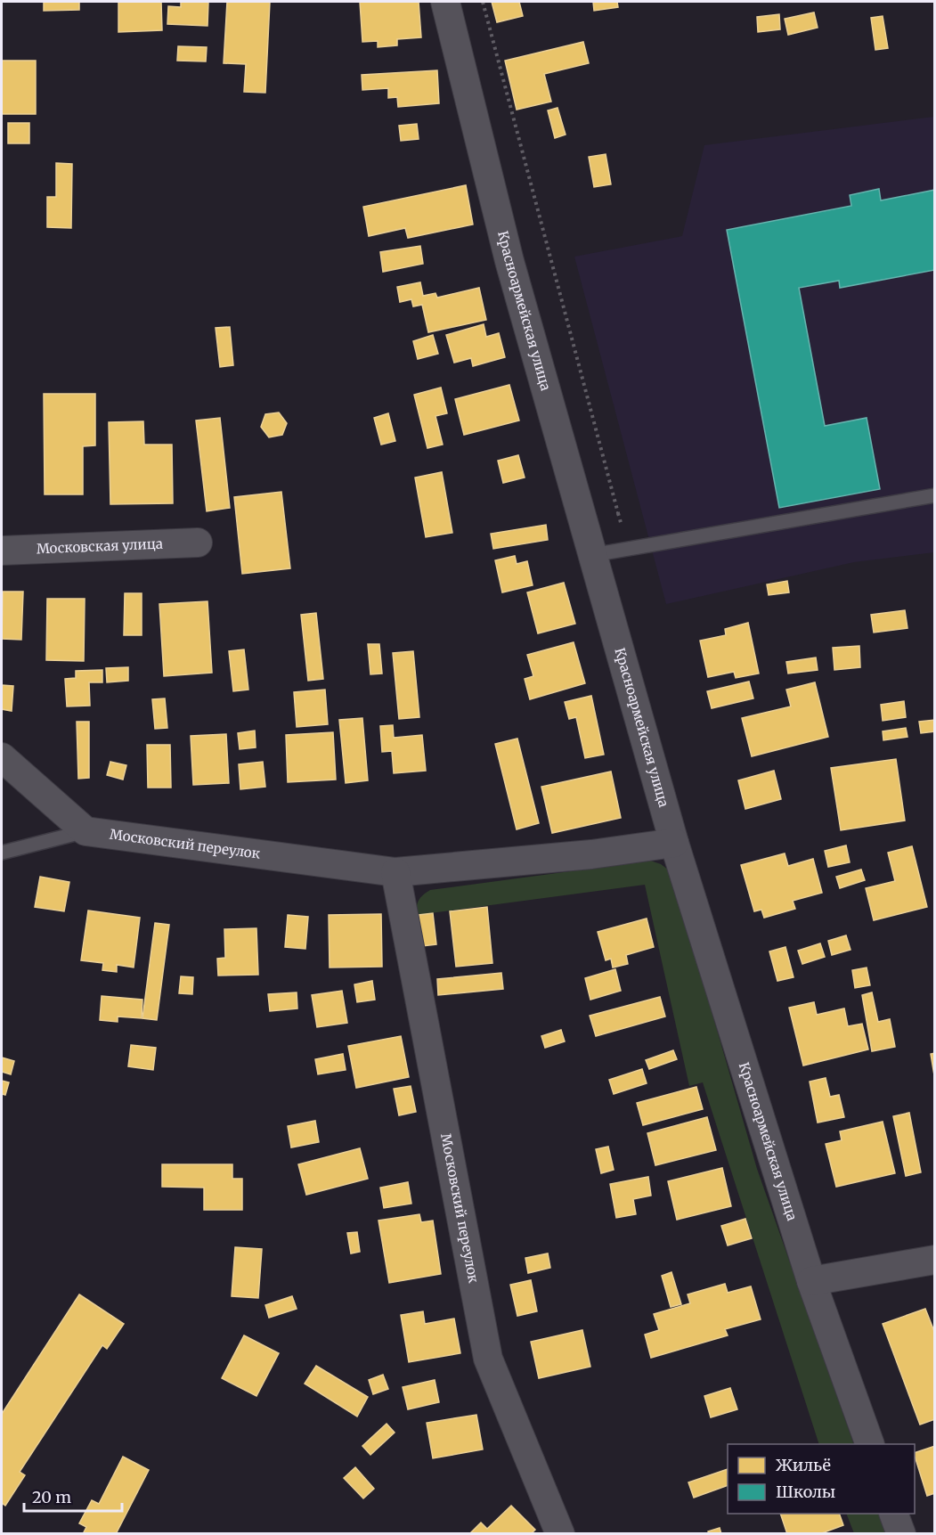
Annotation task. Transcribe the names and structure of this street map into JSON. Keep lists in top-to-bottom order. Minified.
{"streets":{"street":["Красноармейская улица","Московская улица","Московский переулок"]},"crossings":[["Красноармейская улица","Московский переулок"]],"legend":["Жильё","Школы"],"scale_bar":"20 m"}
